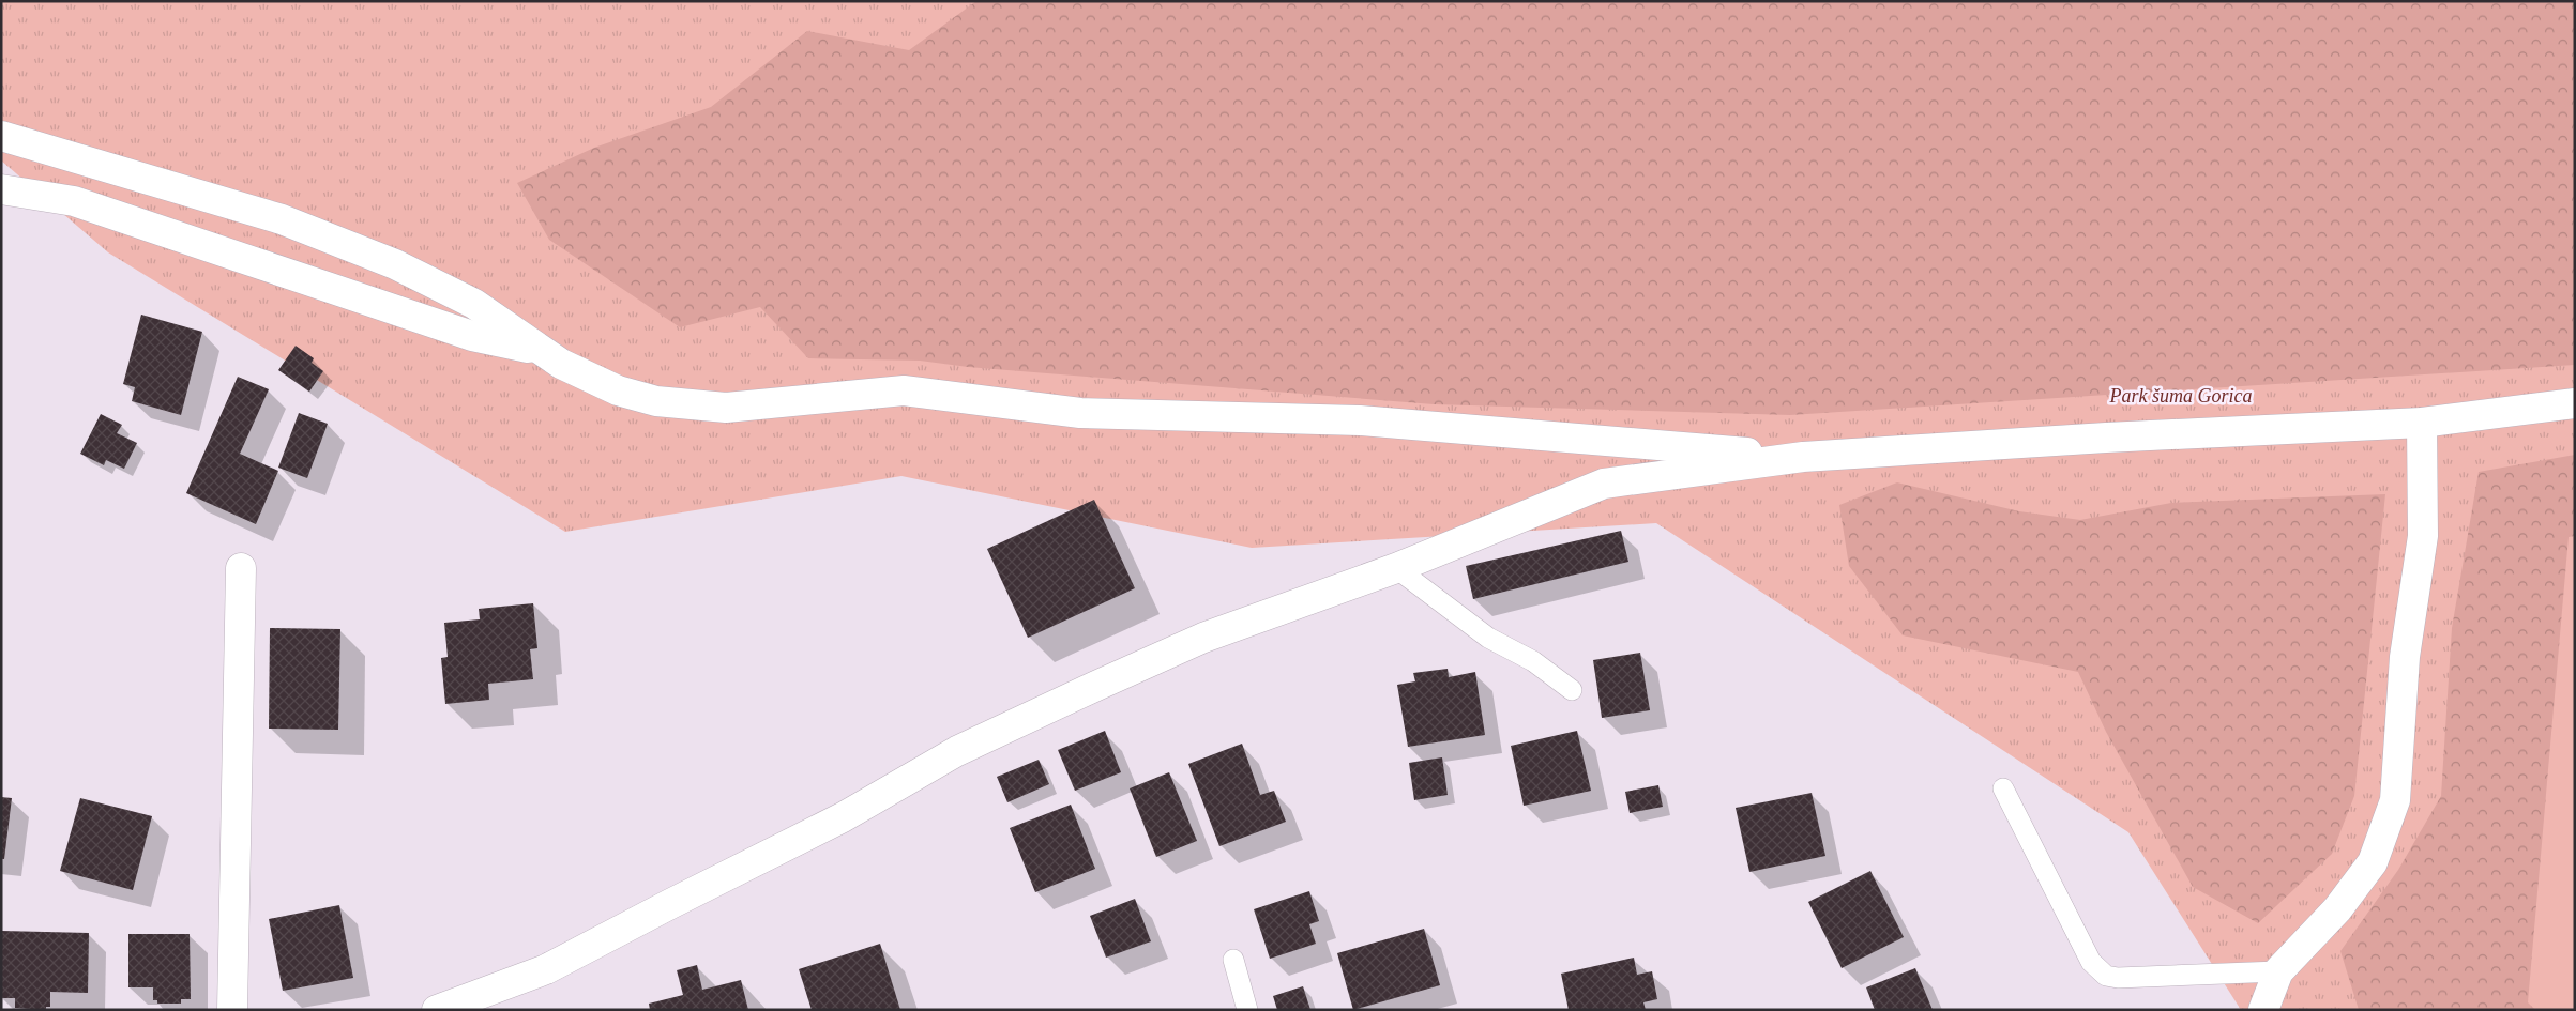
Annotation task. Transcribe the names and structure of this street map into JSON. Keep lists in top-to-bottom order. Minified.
{"parks":["Park šuma Gorica"]}
